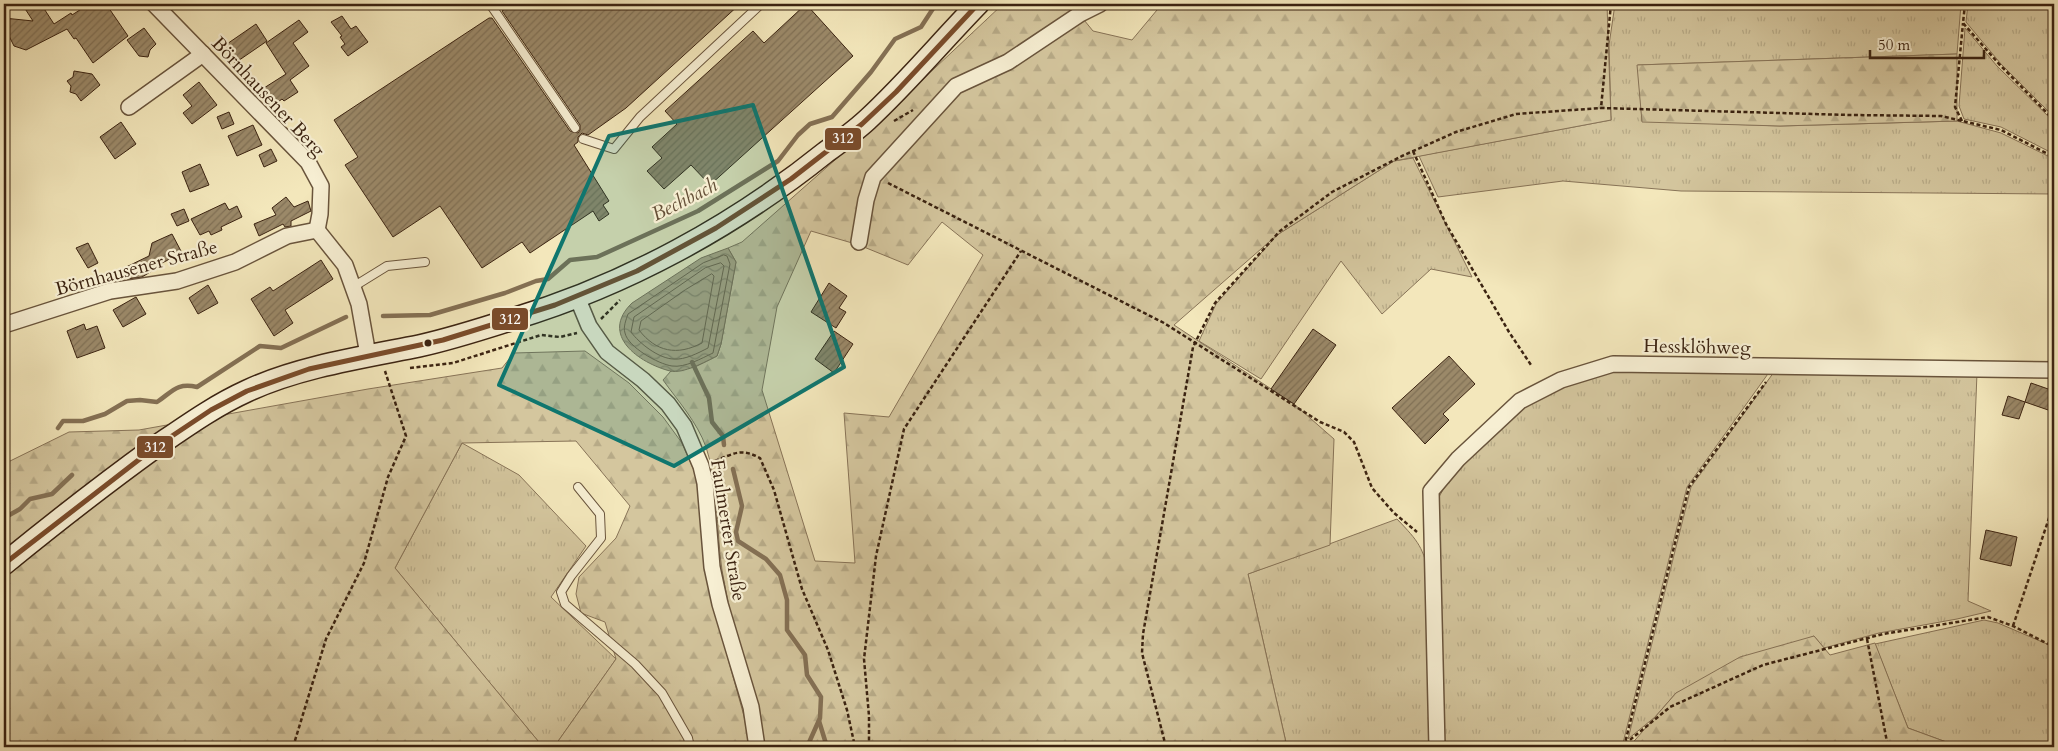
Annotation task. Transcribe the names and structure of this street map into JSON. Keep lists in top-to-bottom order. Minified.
{"streets":{"street":["Börnhausener Berg","Börnhausener Straße","Hessklöhweg","Faulmerter Straße"]},"crossings":[["Börnhausener Berg","Börnhausener Straße"]],"water":["Bechbach"],"lines":["transit line 312"],"scale_bar":"50 m"}
